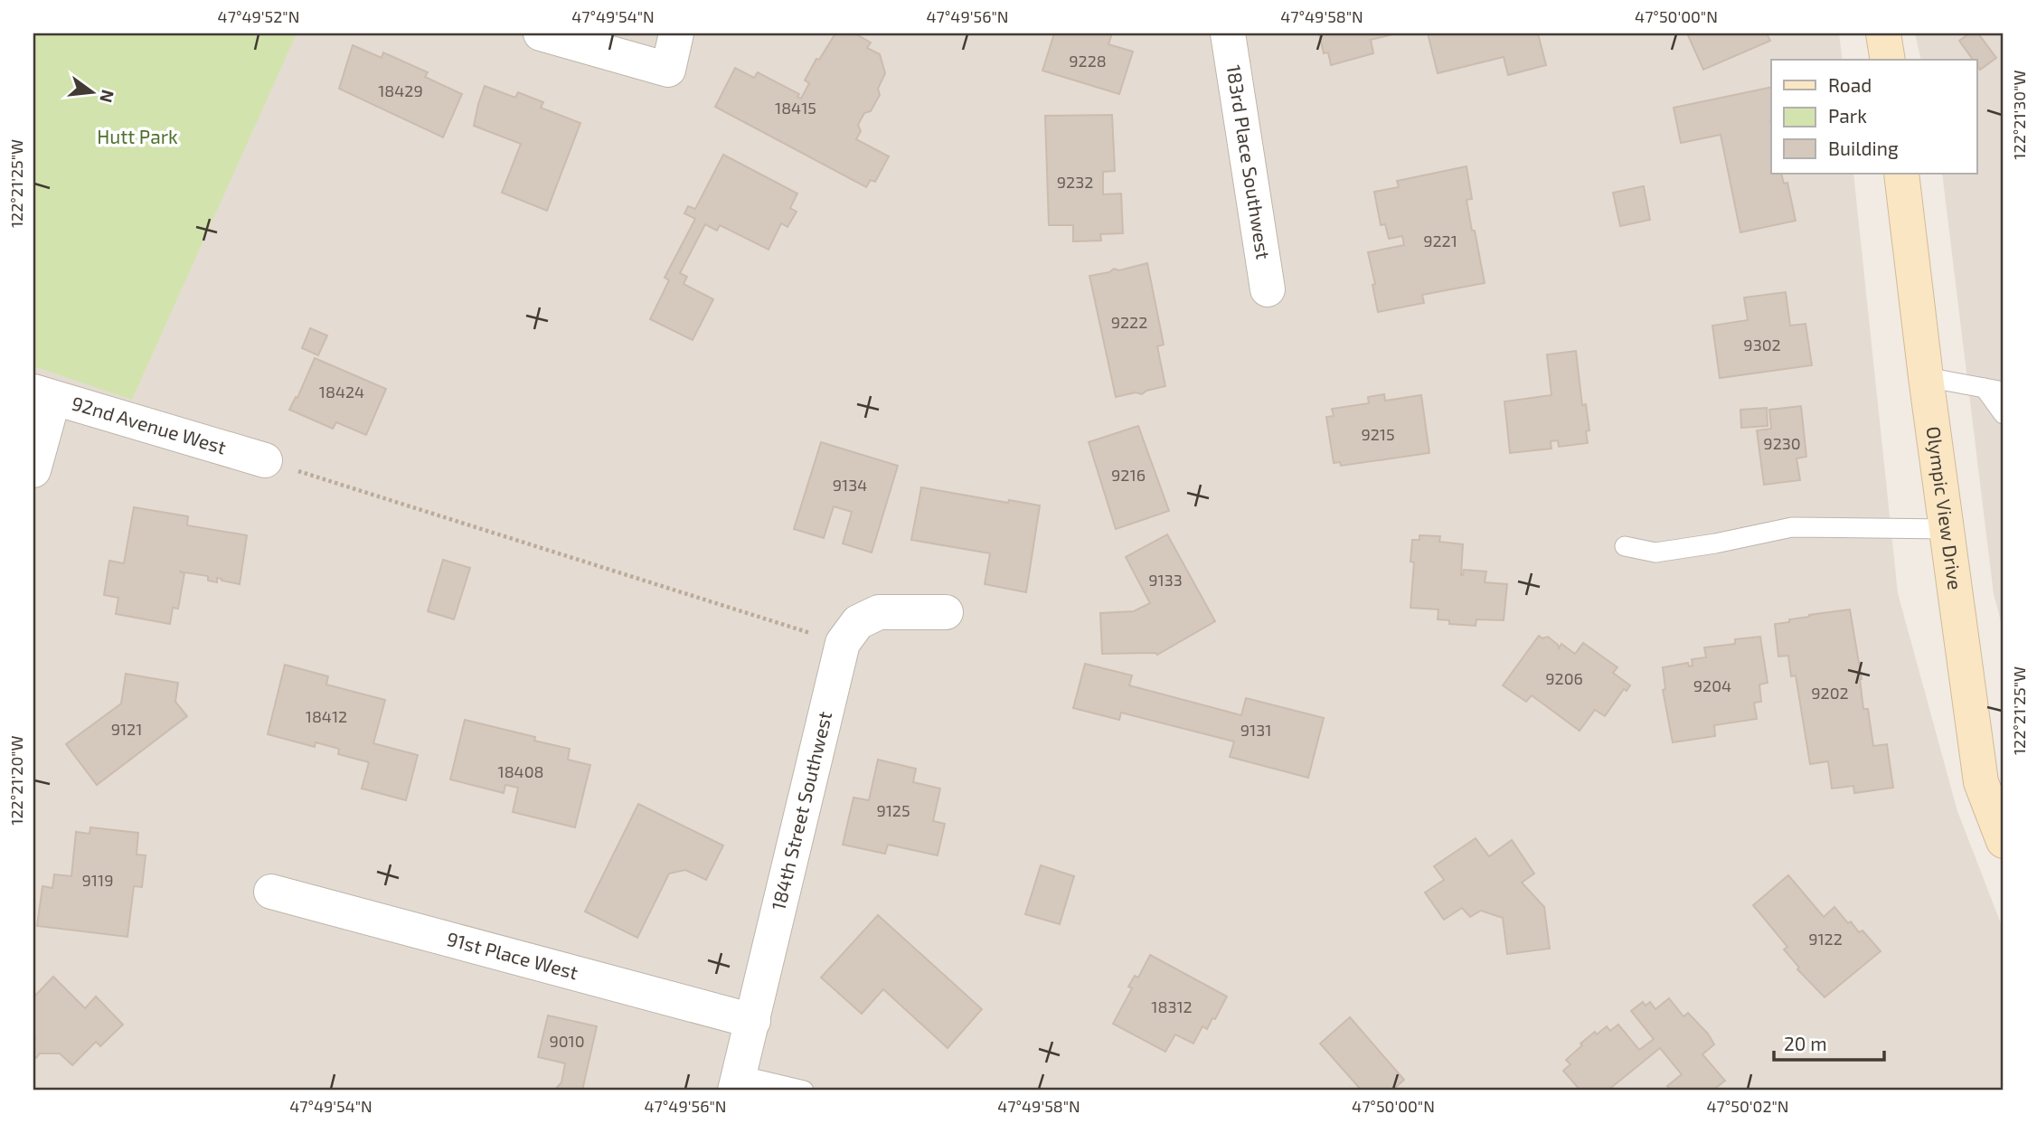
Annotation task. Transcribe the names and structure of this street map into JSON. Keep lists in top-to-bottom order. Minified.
{"streets":{"main road":["Olympic View Drive"],"street":["183rd Place Southwest","92nd Avenue West","184th Street Southwest","91st Place West"]},"crossings":[["184th Street Southwest","91st Place West"]],"parks":["Hutt Park"],"house_numbers":["9228","18429","18415","9232","9221","9222","9302","18424","9215","9230","9216","9134","9133","9206","9204","9202","18412","9121","9131","18408","9125","9119","9122","18312","9010"],"legend":["Road","Park","Building"],"scale_bar":"20 m","north":"right","coordinates":["47°49'52\"N","47°49'54\"N","47°49'56\"N","47°49'58\"N","47°50'00\"N","122°21'30\"W","122°21'25\"W","122°21'20\"W","47°50'02\"N"]}
